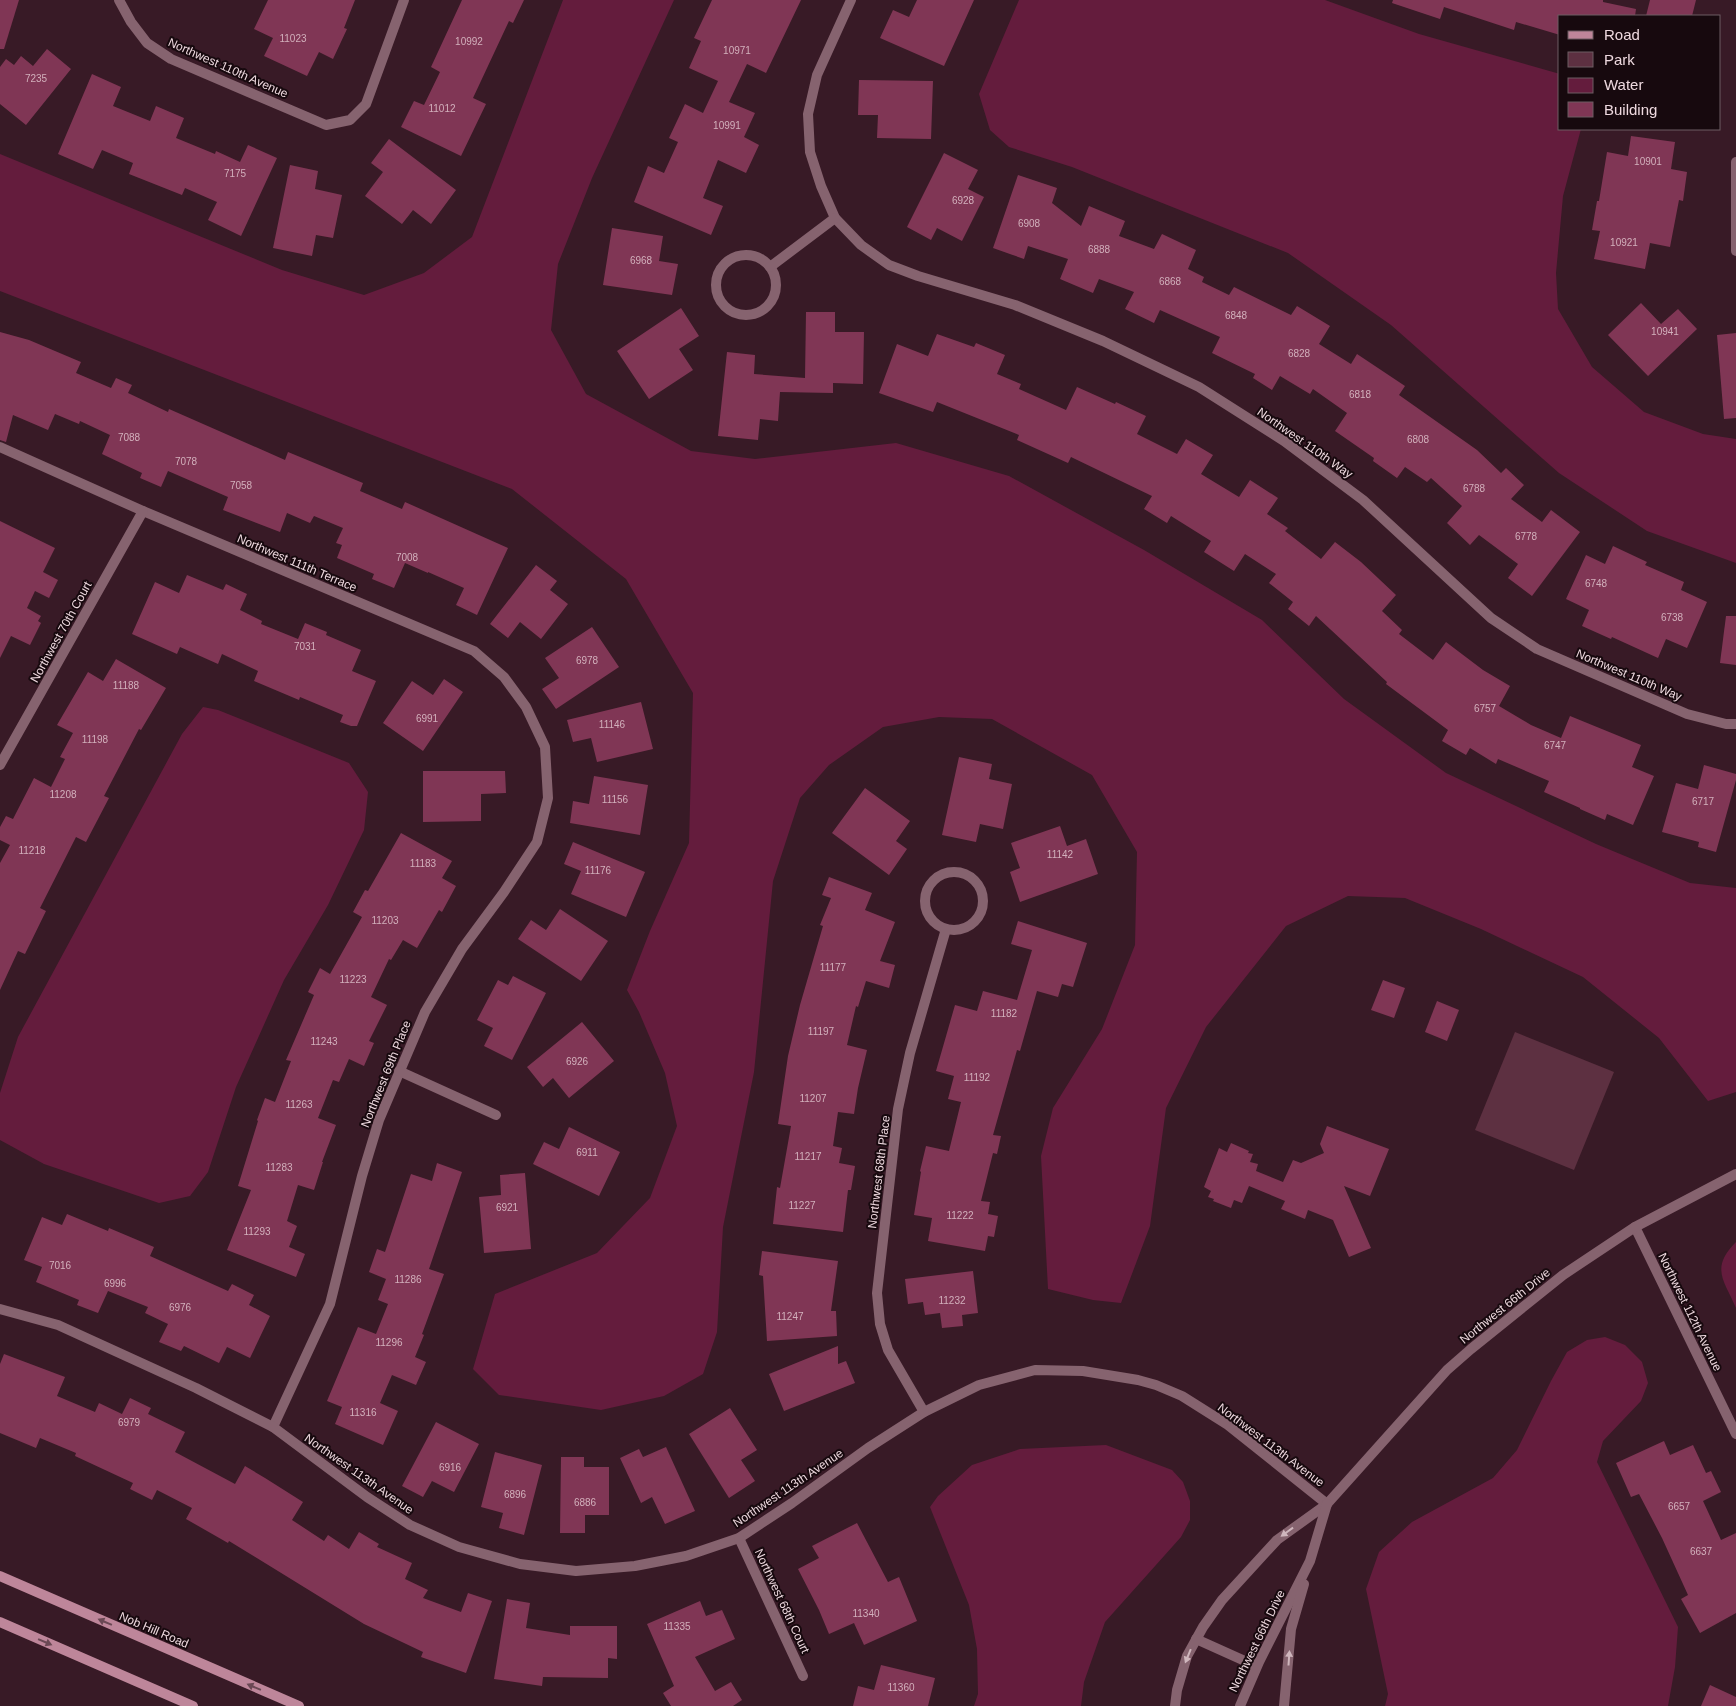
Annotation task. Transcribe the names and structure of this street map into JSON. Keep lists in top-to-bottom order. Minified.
{"streets":{"main road":["Nob Hill Road"],"street":["Northwest 110th Avenue","Northwest 110th Way","Northwest 111th Terrace","Northwest 70th Court","Northwest 69th Place","Northwest 68th Place","Northwest 66th Drive","Northwest 112th Avenue","Northwest 113th Avenue","Northwest 68th Court"]},"crossings":[["Northwest 111th Terrace","Northwest 70th Court"],["Northwest 111th Terrace","Northwest 69th Place"],["Northwest 69th Place","Northwest 113th Avenue"],["Northwest 68th Place","Northwest 113th Avenue"],["Northwest 66th Drive","Northwest 112th Avenue"],["Northwest 66th Drive","Northwest 113th Avenue"],["Northwest 113th Avenue","Northwest 68th Court"]],"house_numbers":["11023","10992","10971","7235","11012","10991","10901","7175","6928","6908","10921","6888","6968","6868","6848","10941","6828","6818","7088","6808","7078","7058","6788","6778","7008","6748","6738","7031","6978","11188","6757","6991","11146","11198","6747","11208","11156","6717","11218","11142","11183","11176","11203","11177","11223","11182","11197","11243","6926","11192","11207","11263","6911","11217","11283","11227","6921","11222","11293","7016","11286","6996","11232","6976","11247","11296","11316","6979","6916","6896","6886","6657","6637","11340","11335","11360"],"legend":["Road","Park","Water","Building"]}
